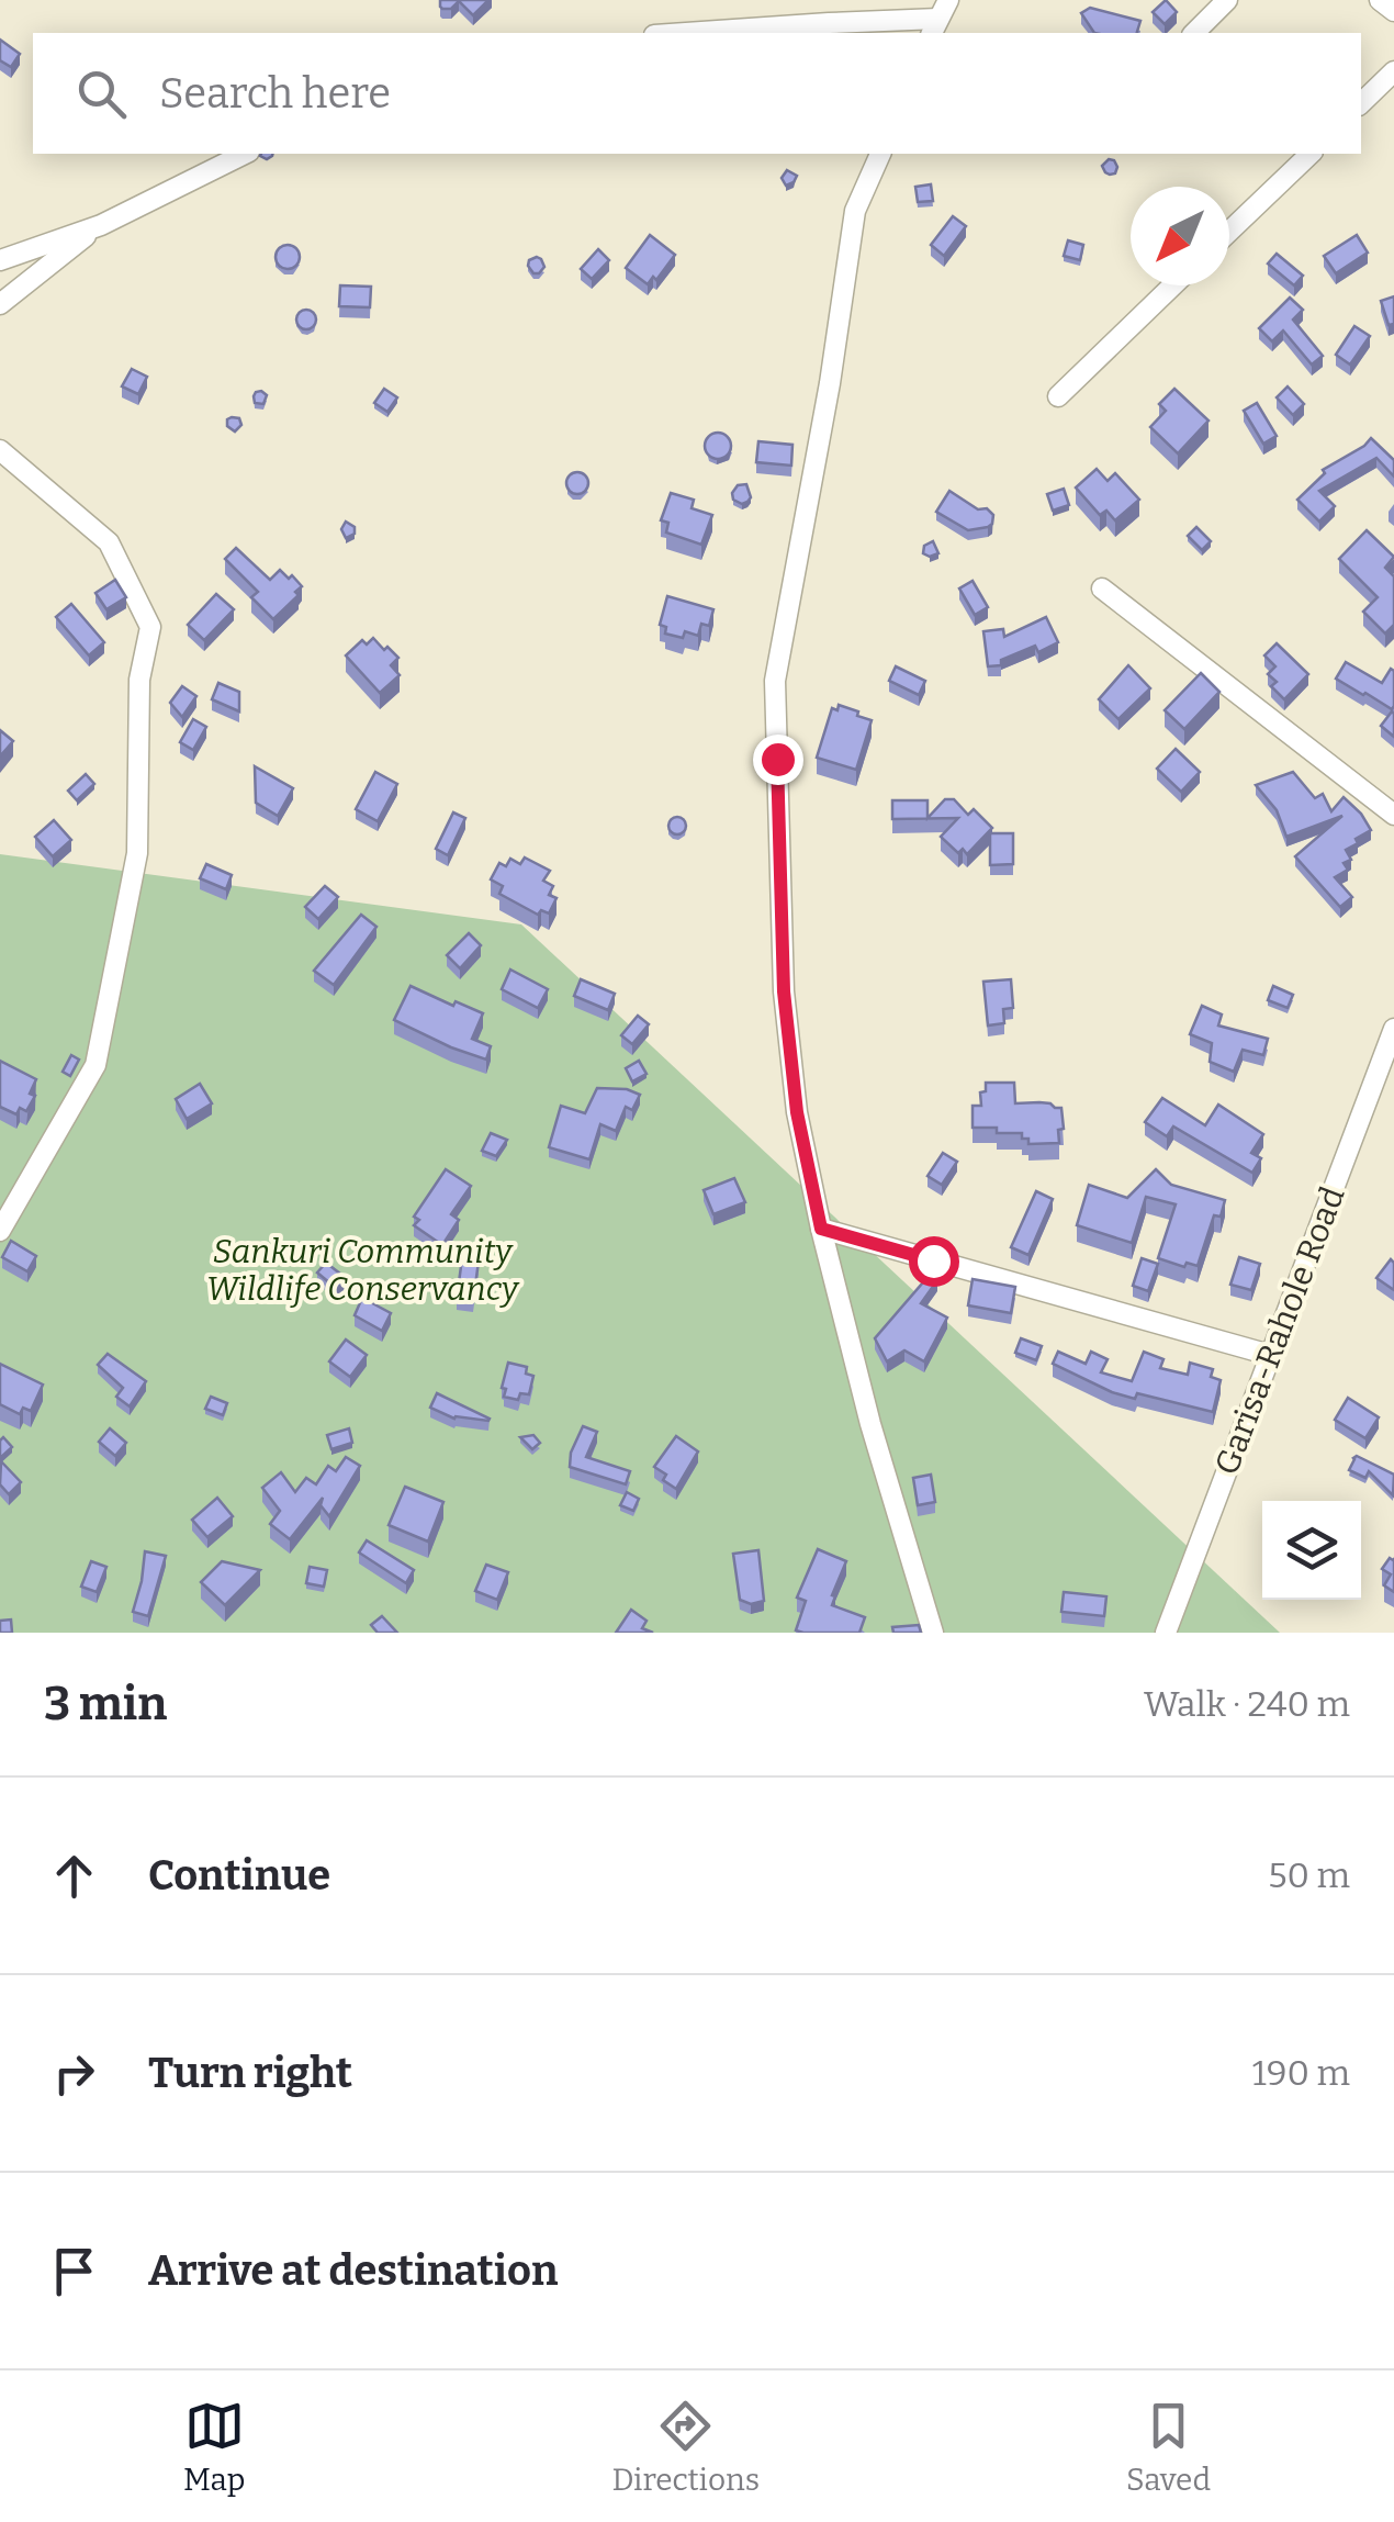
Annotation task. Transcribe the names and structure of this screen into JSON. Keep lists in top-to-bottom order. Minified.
{"streets":{"street":["Garisa-Rahole Road"]},"parks":["Sankuri Community Wildlife Conservancy"],"north":"bottom left","page":{"search":"Search here","heading":["3 min","Walk · 240 m"],"list":[["Continue","50 m"],["Turn right","190 m"],"Arrive at destination"],"nav":["Map","Directions","Saved"]}}
